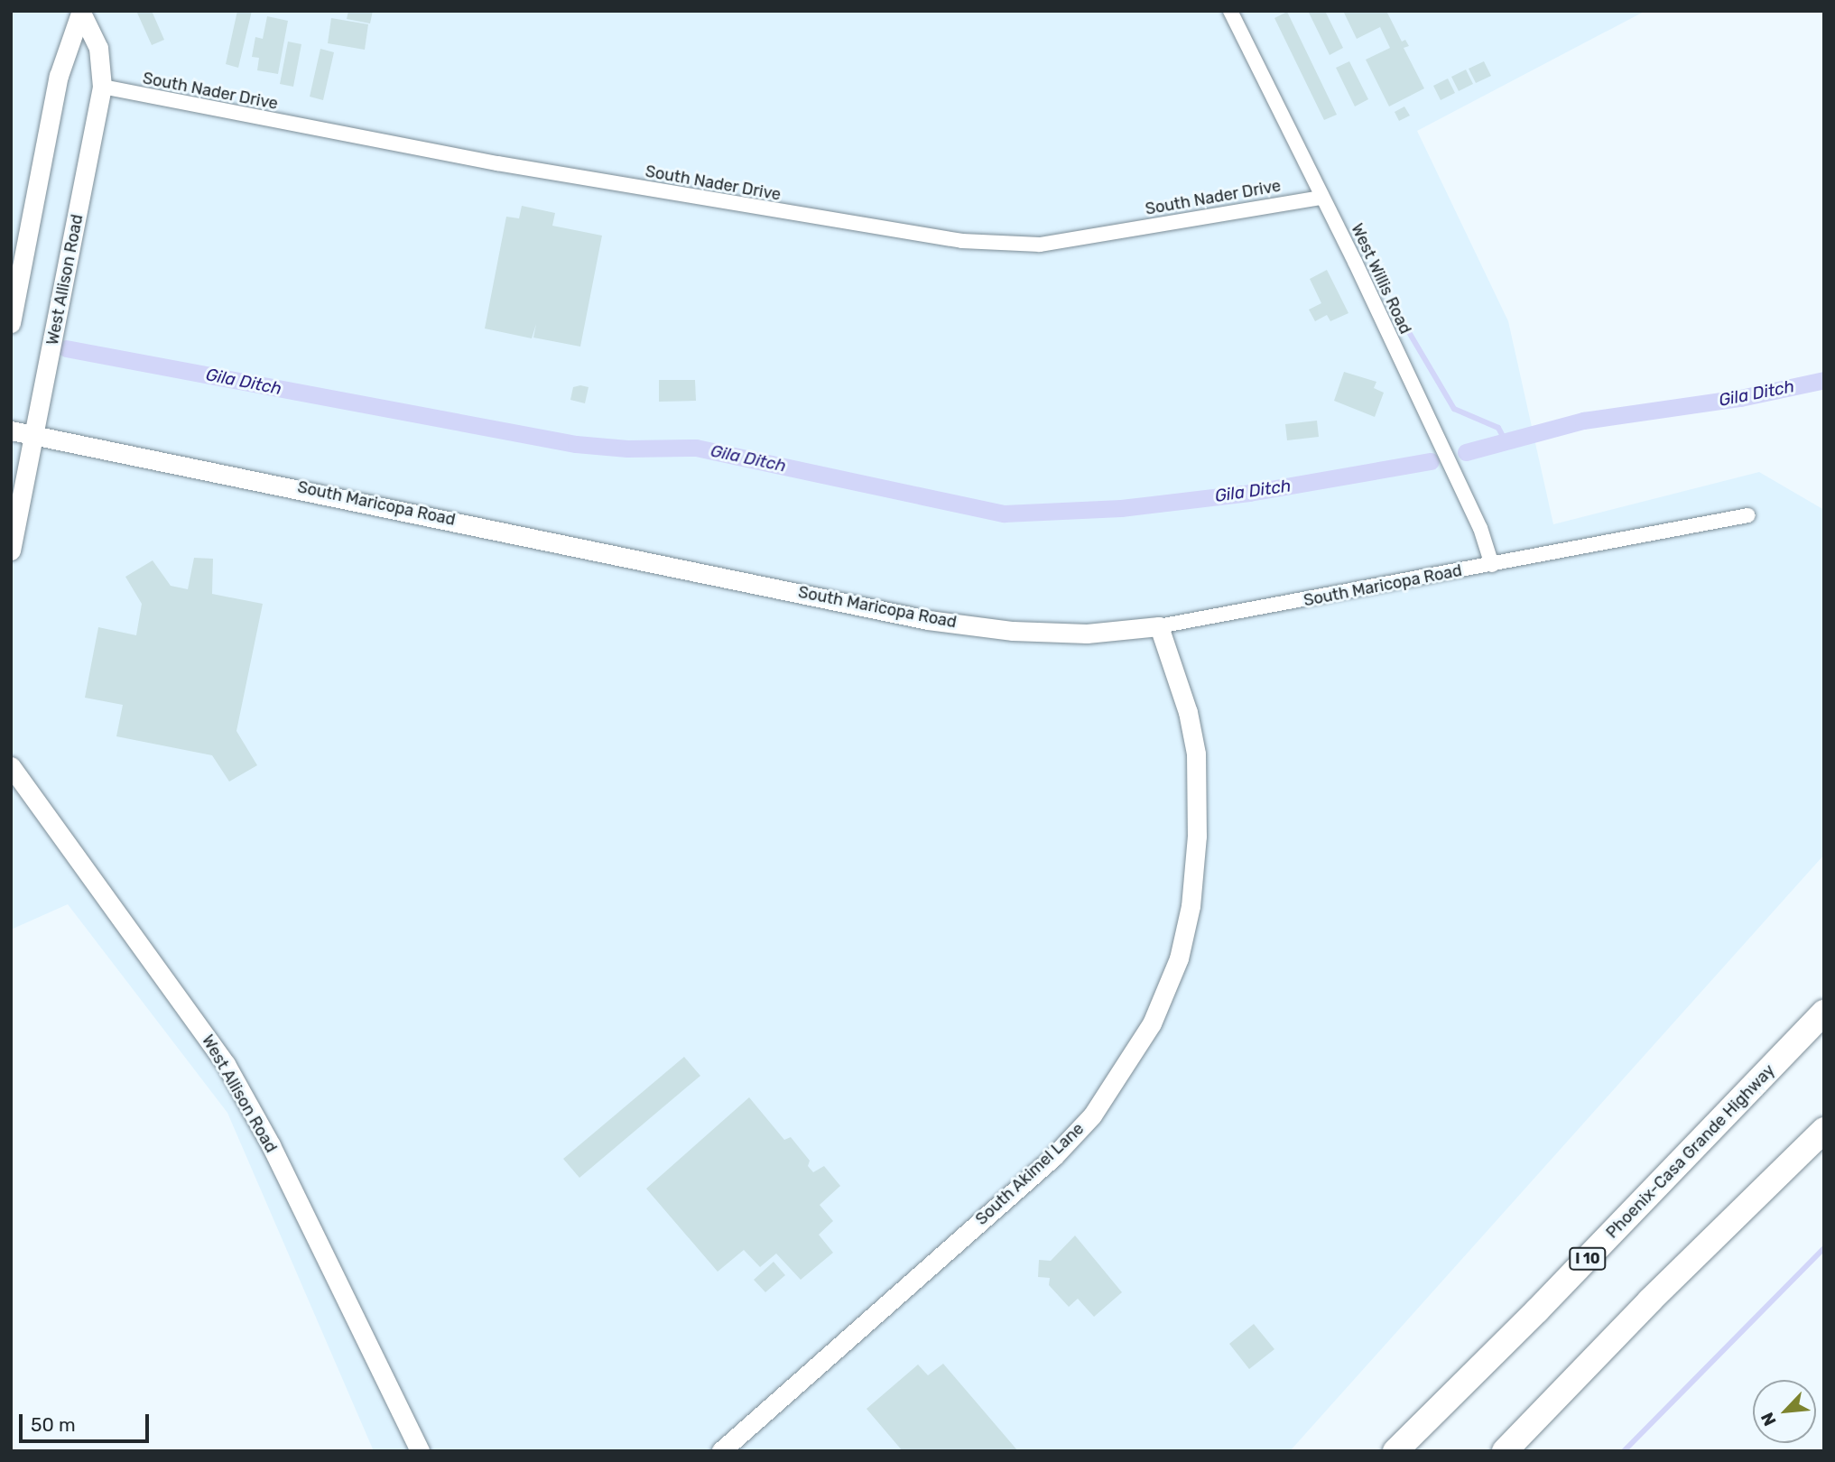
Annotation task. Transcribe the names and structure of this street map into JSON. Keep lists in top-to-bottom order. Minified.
{"streets":{"highway":["Phoenix-Casa Grande Highway","I 10"],"street":["South Nader Drive","West Willis Road","West Allison Road","South Maricopa Road","South Akimel Lane"]},"crossings":[["South Nader Drive","West Willis Road"],["South Nader Drive","West Allison Road"],["West Willis Road","South Maricopa Road"],["West Allison Road","South Maricopa Road"],["South Maricopa Road","South Akimel Lane"]],"water":["Gila Ditch"],"scale_bar":"50 m","north":"bottom left"}
